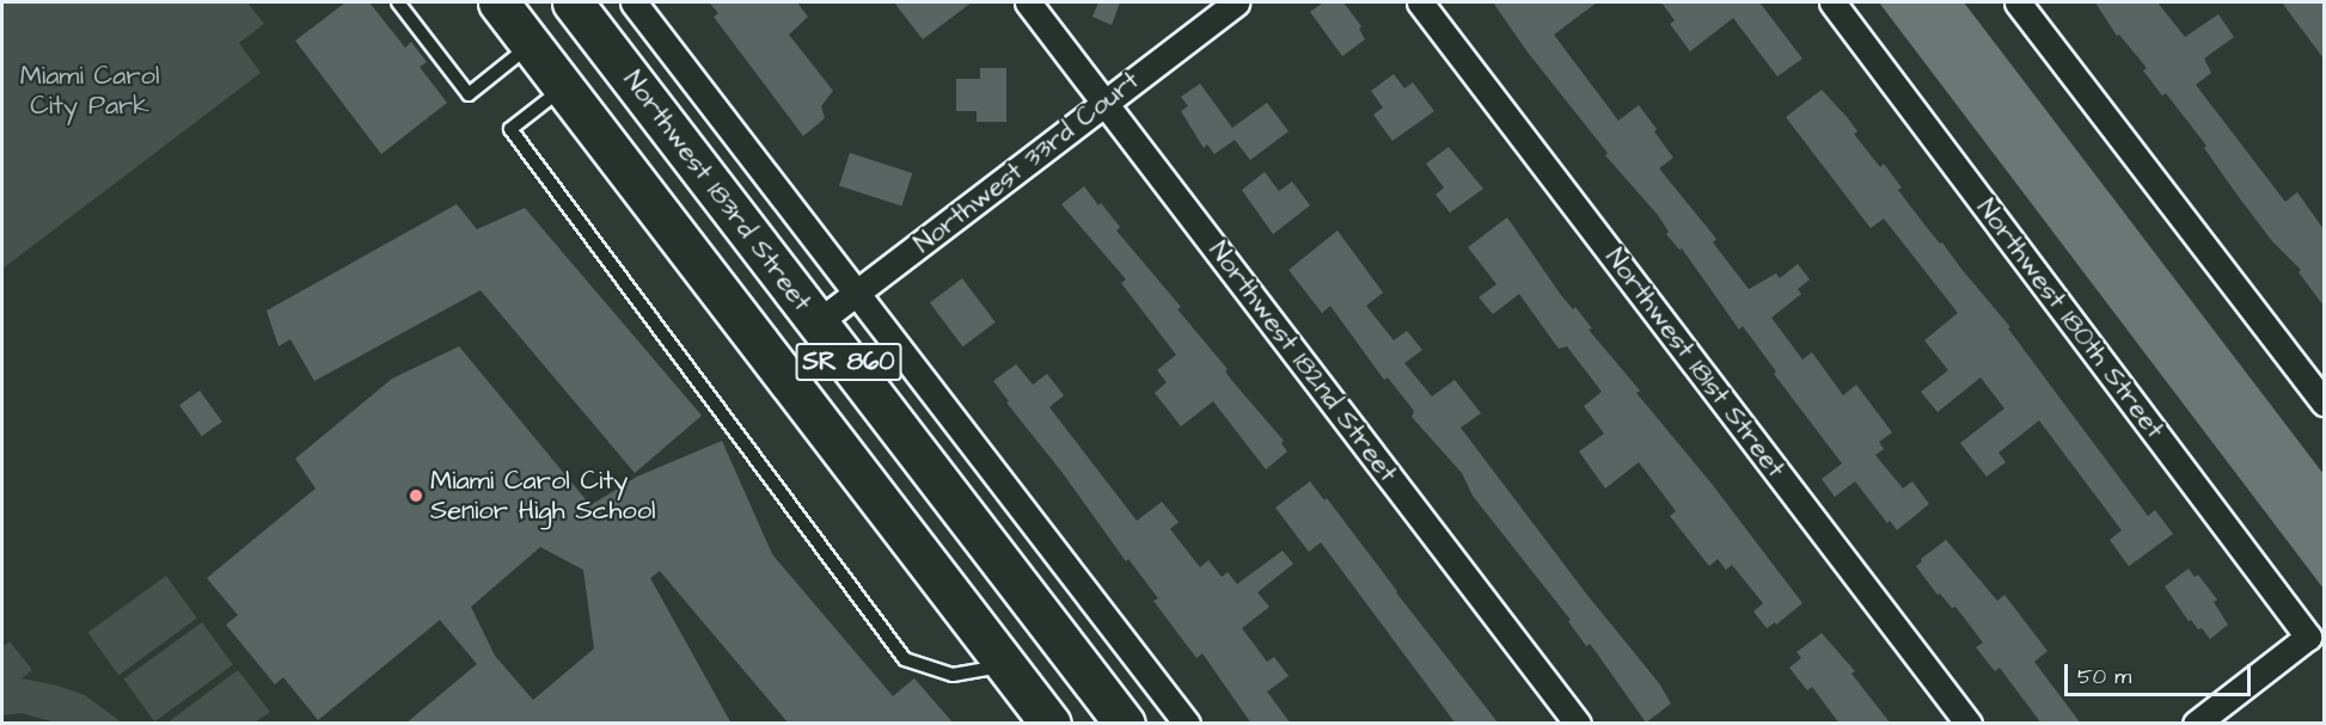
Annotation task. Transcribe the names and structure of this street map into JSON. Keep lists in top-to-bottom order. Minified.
{"streets":{"main road":["Northwest 183rd Street","SR 860"],"street":["Northwest 33rd Court","Northwest 180th Street","Northwest 182nd Street","Northwest 181st Street"]},"crossings":[["Northwest 33rd Court","Northwest 183rd Street"],["Northwest 33rd Court","Northwest 182nd Street"]],"parks":["Miami Carol City Park"],"places":["Miami Carol City Senior High School"],"scale_bar":"50 m"}
